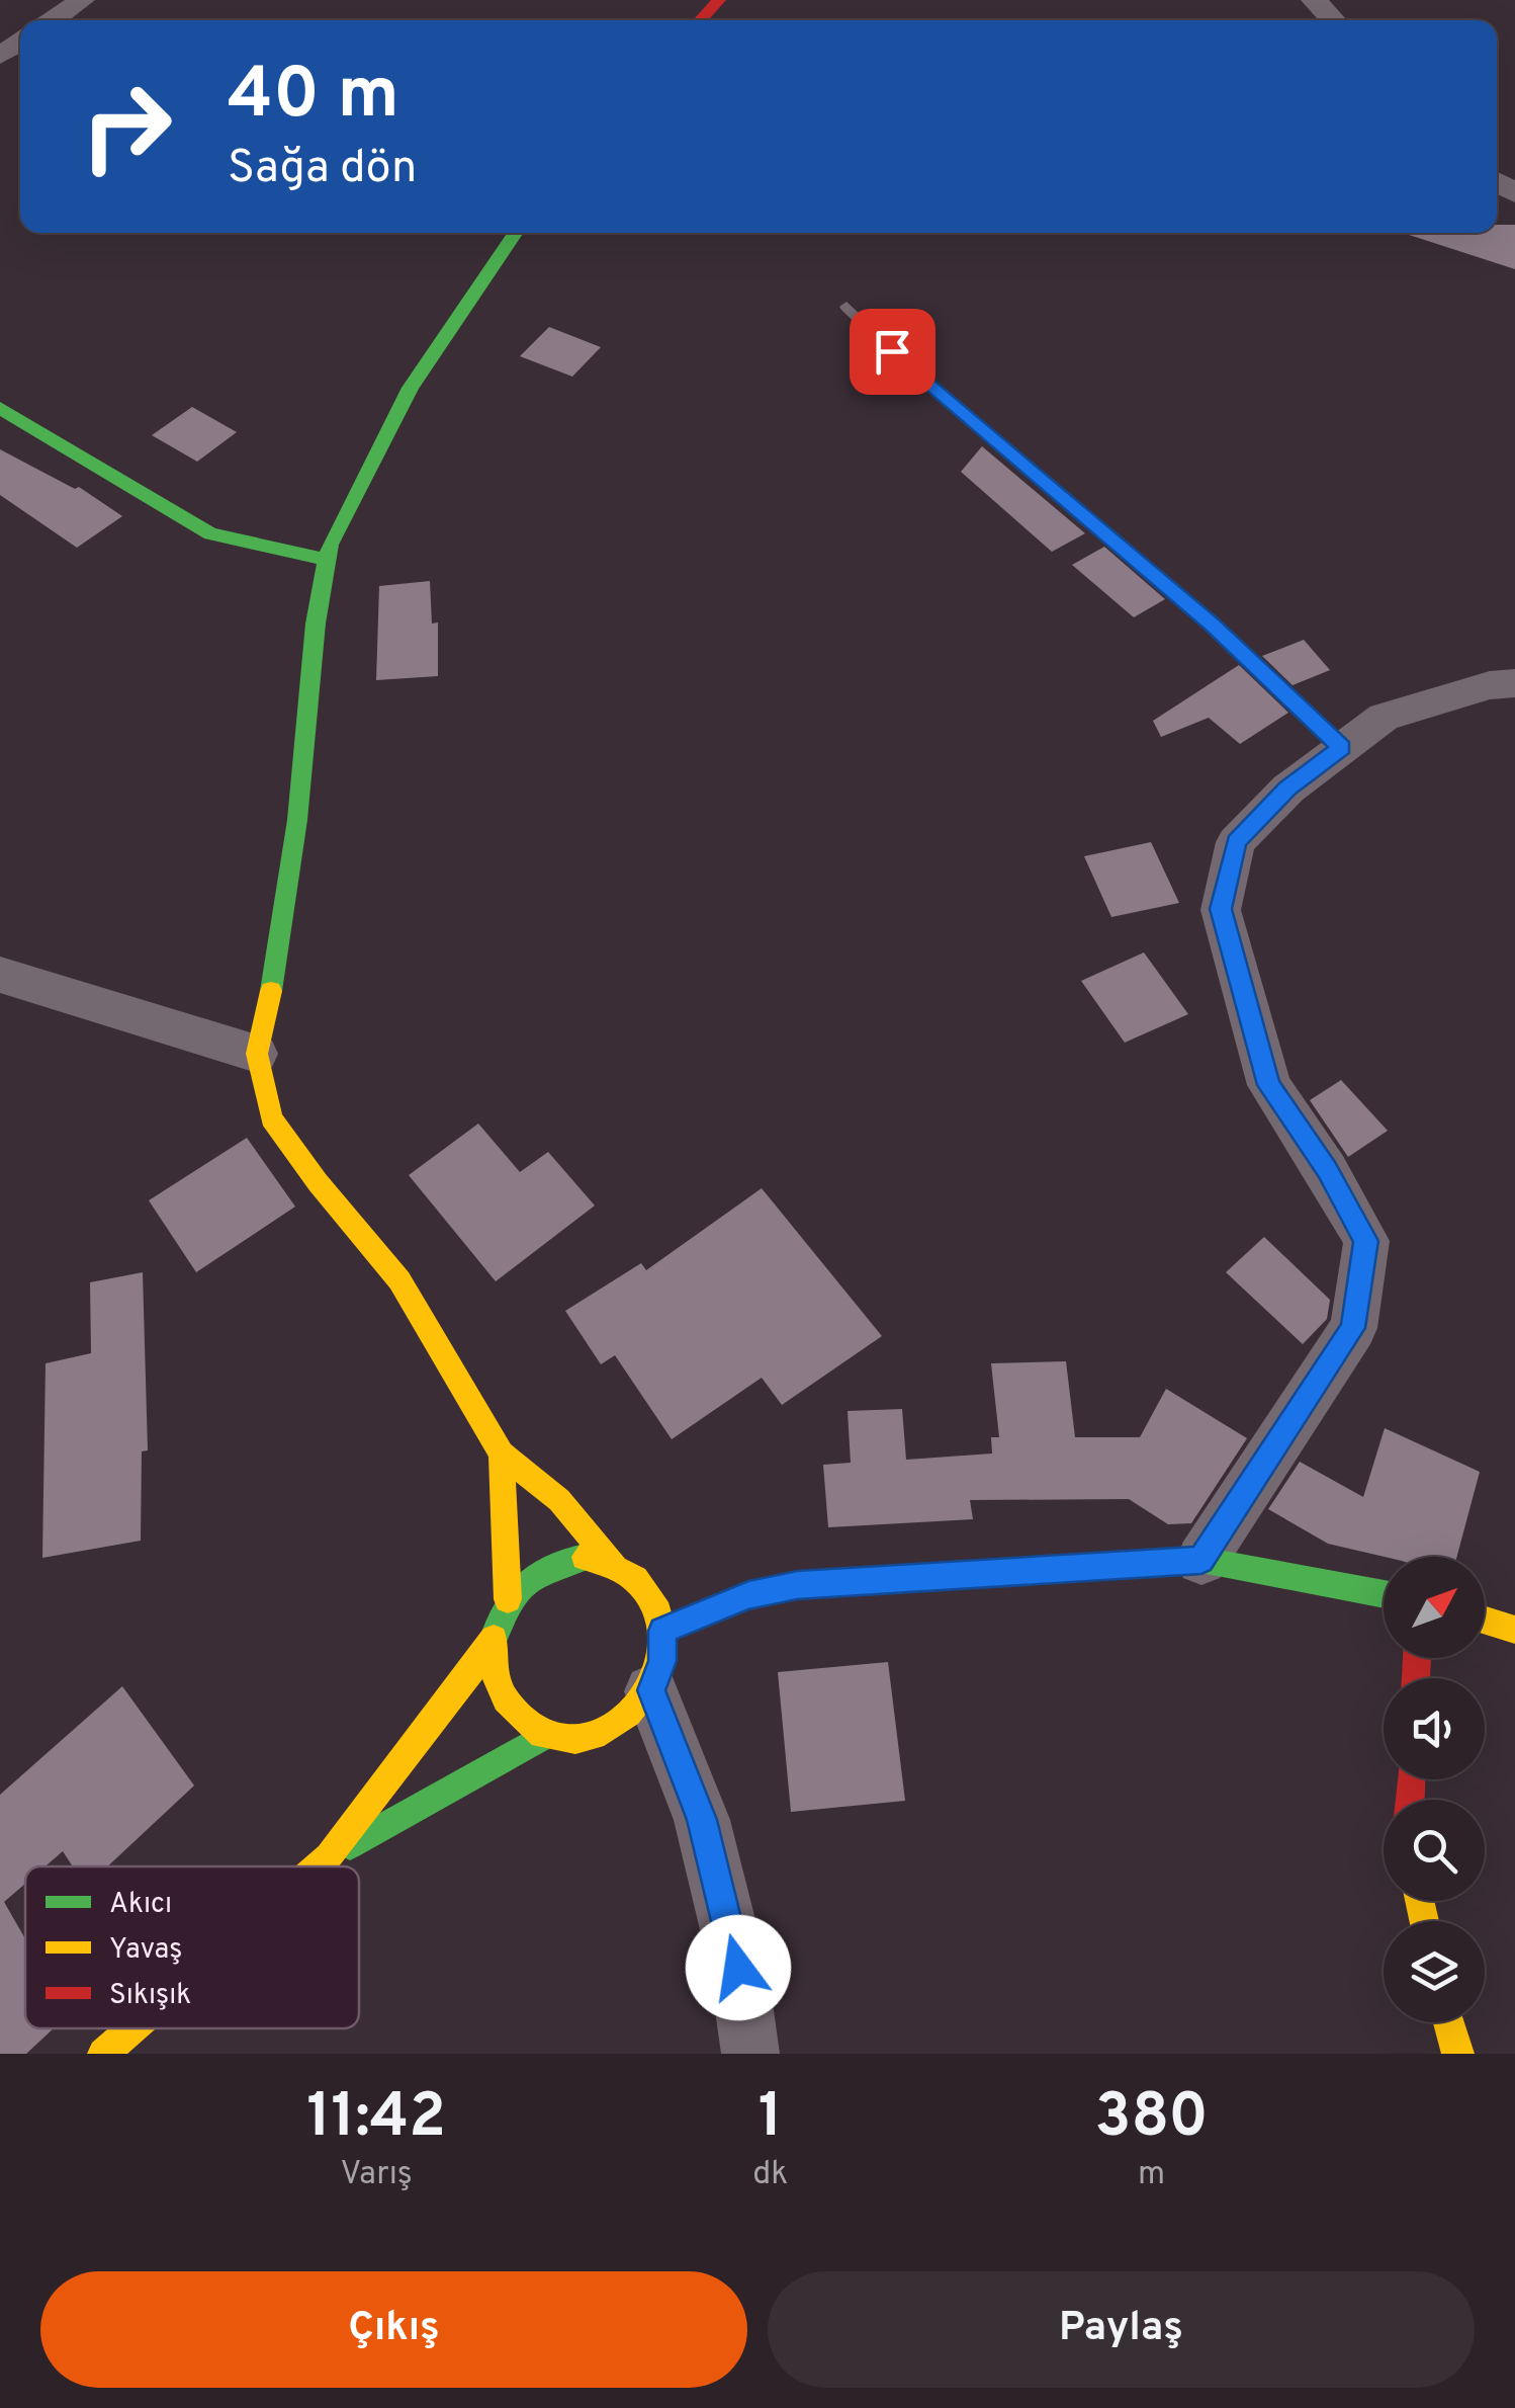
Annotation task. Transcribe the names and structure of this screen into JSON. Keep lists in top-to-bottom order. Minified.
{"legend":["Akıcı","Yavaş","Sıkışık"],"north":"top right","page":{"turn":["40 m","Sağa dön"],"eta":["11:42","Varış","1","dk","380","m"],"buttons":["Çıkış","Paylaş"]}}
